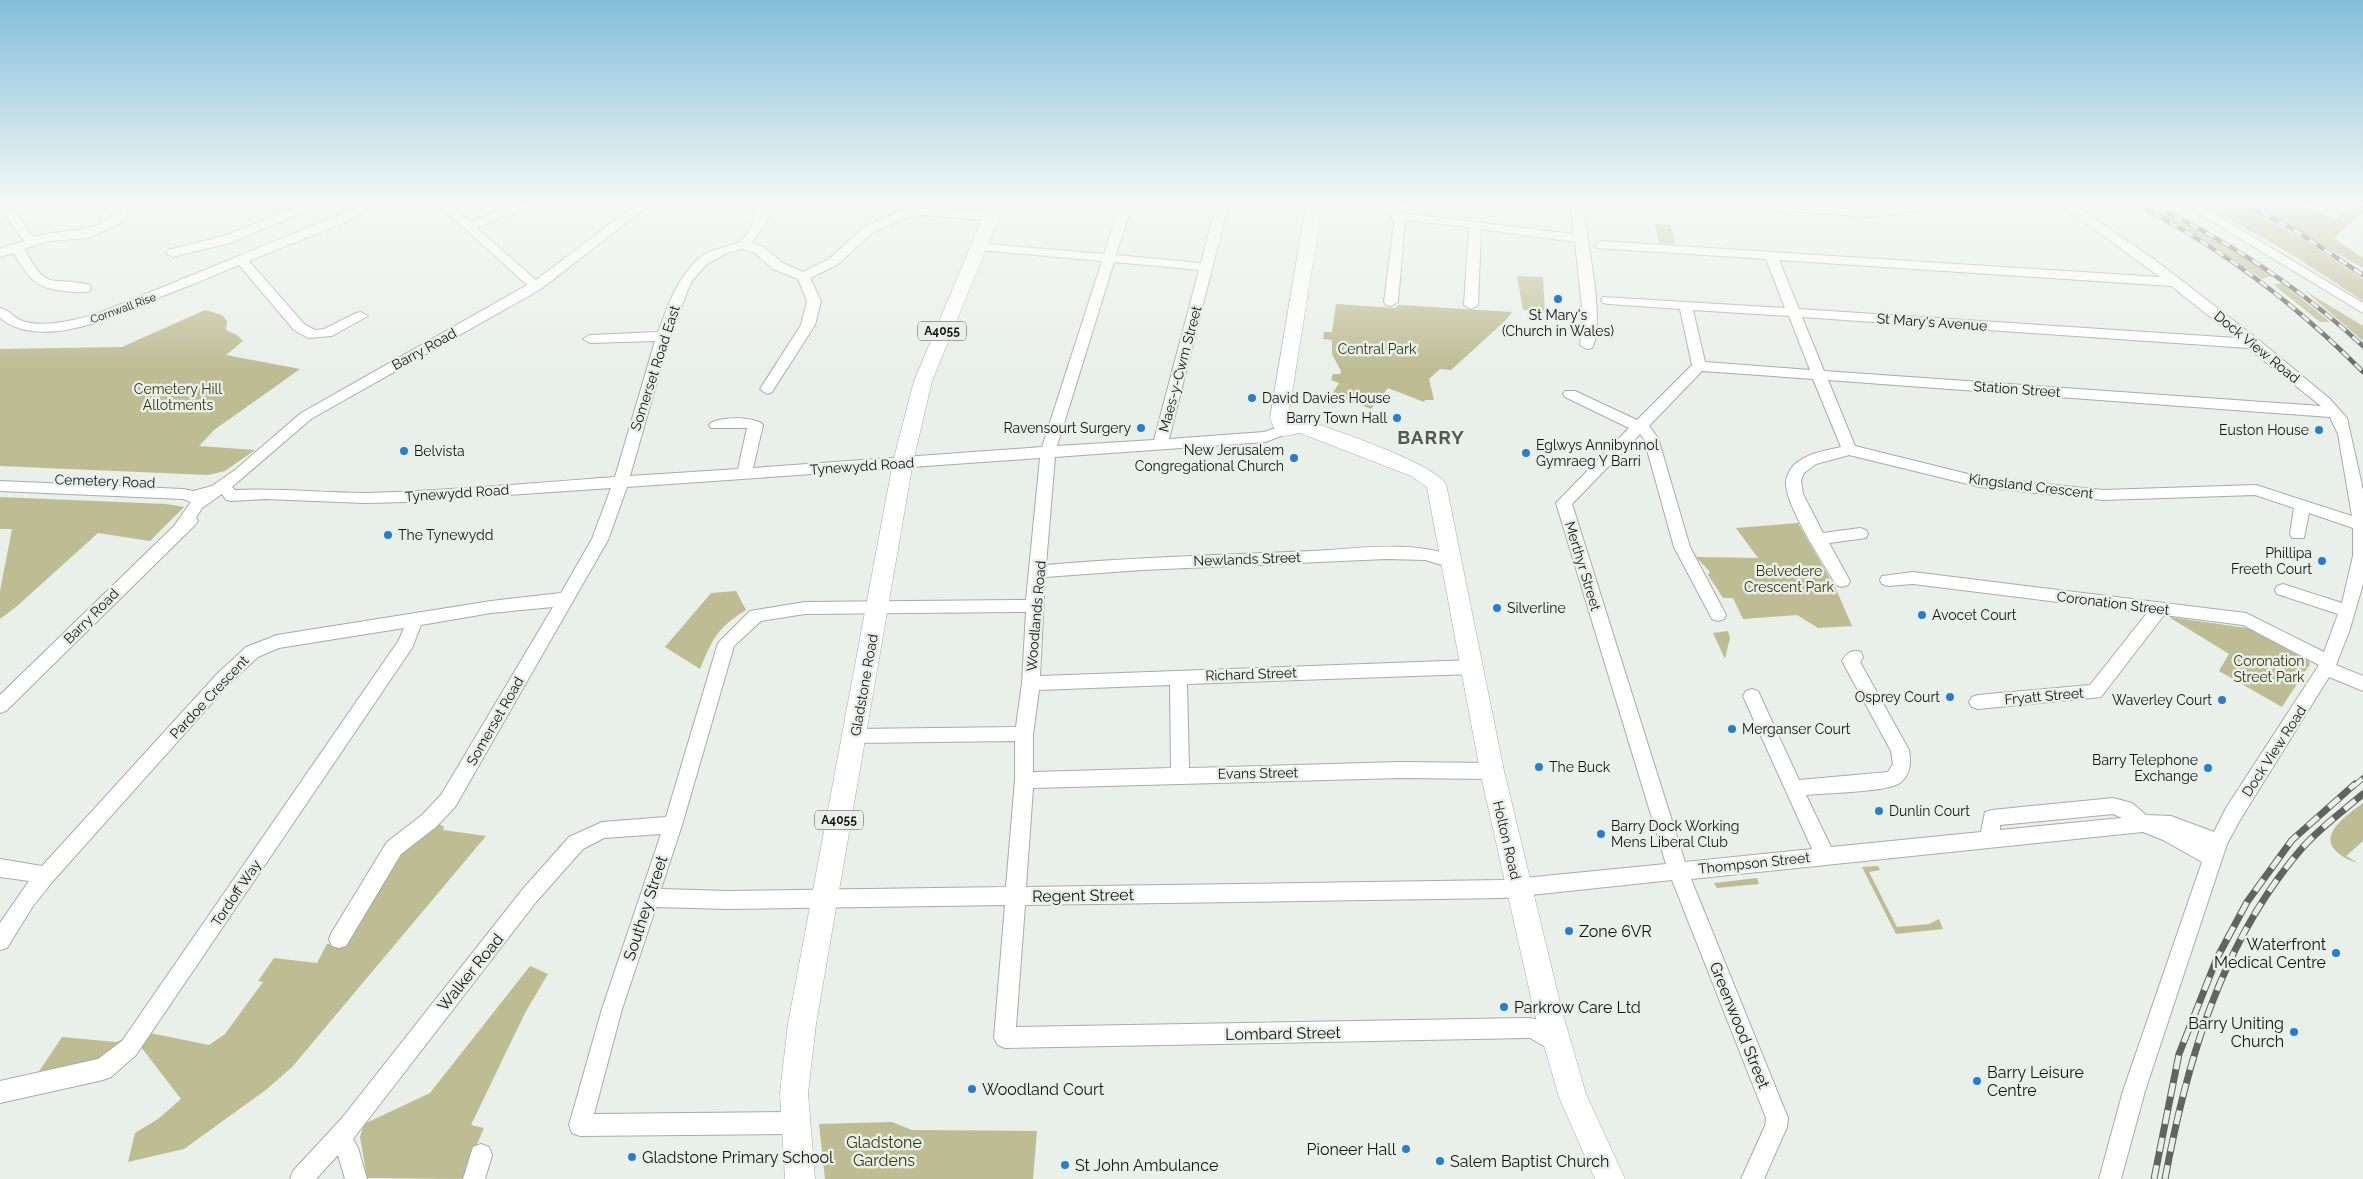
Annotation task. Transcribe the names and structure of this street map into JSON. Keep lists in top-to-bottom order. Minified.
{"streets":{"main road":["A4055","Tynewydd Road","Gladstone Road","Holton Road"],"street":["Cornwall Rise","St Mary's Avenue","Dock View Road","Barry Road","Somerset Road East","Maes-y-Cwm Street","Station Street","Cemetery Road","Kingsland Crescent","Newlands Street","Merthyr Street","Coronation Street","Woodlands Road","Richard Street","Fryatt Street","Pardoe Crescent","Somerset Road","Evans Street","Thompson Street","Tordoff Way","Regent Street","Southey Street","Walker Road","Greenwood Street","Lombard Street"]},"crossings":[["St Mary's Avenue","Dock View Road"],["Dock View Road","Station Street"],["Dock View Road","Kingsland Crescent"],["Dock View Road","Coronation Street"],["Dock View Road","Thompson Street"],["Barry Road","Tynewydd Road"],["Barry Road","Cemetery Road"],["Somerset Road East","Tynewydd Road"],["Somerset Road East","Somerset Road"],["Maes-y-Cwm Street","Tynewydd Road"],["Station Street","Merthyr Street"],["Tynewydd Road","Cemetery Road"],["Tynewydd Road","Woodlands Road"],["Tynewydd Road","Gladstone Road"],["Tynewydd Road","Somerset Road"],["Tynewydd Road","Holton Road"],["Newlands Street","Woodlands Road"],["Newlands Street","Holton Road"],["Merthyr Street","Thompson Street"],["Merthyr Street","Greenwood Street"],["Coronation Street","Fryatt Street"],["Woodlands Road","Richard Street"],["Woodlands Road","Evans Street"],["Woodlands Road","Regent Street"],["Woodlands Road","Southey Street"],["Woodlands Road","Lombard Street"],["Richard Street","Holton Road"],["Gladstone Road","Regent Street"],["Gladstone Road","Southey Street"],["Pardoe Crescent","Somerset Road"],["Pardoe Crescent","Tordoff Way"],["Evans Street","Holton Road"],["Holton Road","Thompson Street"],["Holton Road","Regent Street"],["Holton Road","Lombard Street"],["Thompson Street","Regent Street"],["Thompson Street","Greenwood Street"],["Regent Street","Southey Street"],["Southey Street","Walker Road"]],"districts":["BARRY"],"parks":["Central Park","Cemetery Hill Allotments","Belvedere Crescent Park","Coronation Street Park","Gladstone Gardens"],"places":["St Mary's (Church in Wales)","David Davies House","Barry Town Hall","Ravensourt Surgery","Euston House","Belvista","Eglwys Annibynnol Gymraeg Y Barri","New Jerusalem Congregational Church","The Tynewydd","Phillipa Freeth Court","Silverline","Avocet Court","Osprey Court","Waverley Court","Merganser Court","The Buck","Barry Telephone Exchange","Dunlin Court","Barry Dock Working Mens Liberal Club","Zone 6VR","Waterfront Medical Centre","Parkrow Care Ltd","Barry Uniting Church","Barry Leisure Centre","Woodland Court","Pioneer Hall","Gladstone Primary School","Salem Baptist Church","St John Ambulance"]}
